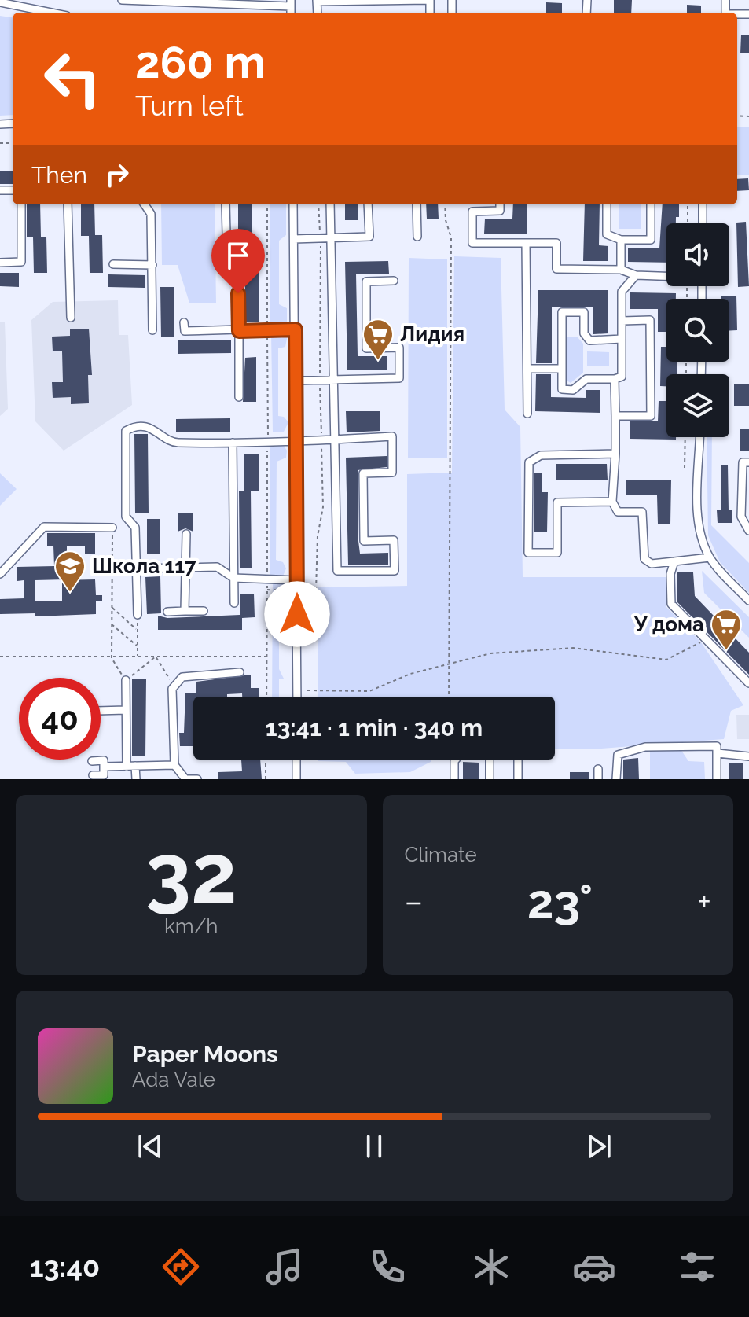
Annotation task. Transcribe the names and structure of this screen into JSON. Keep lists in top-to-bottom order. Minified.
{"places":{"supermarket":["Лидия","У дома"],"school or university":["Школа 117"]},"page":{"turn":["260 m","Turn left"],"then":"Then","limit":"40","trip":"13:41 · 1 min · 340 m","tile":[["32","km/h"],"Climate"],"heat":["−","23°","+"],"song":["Paper Moons","Ada Vale"],"tabs":"13:40"}}
